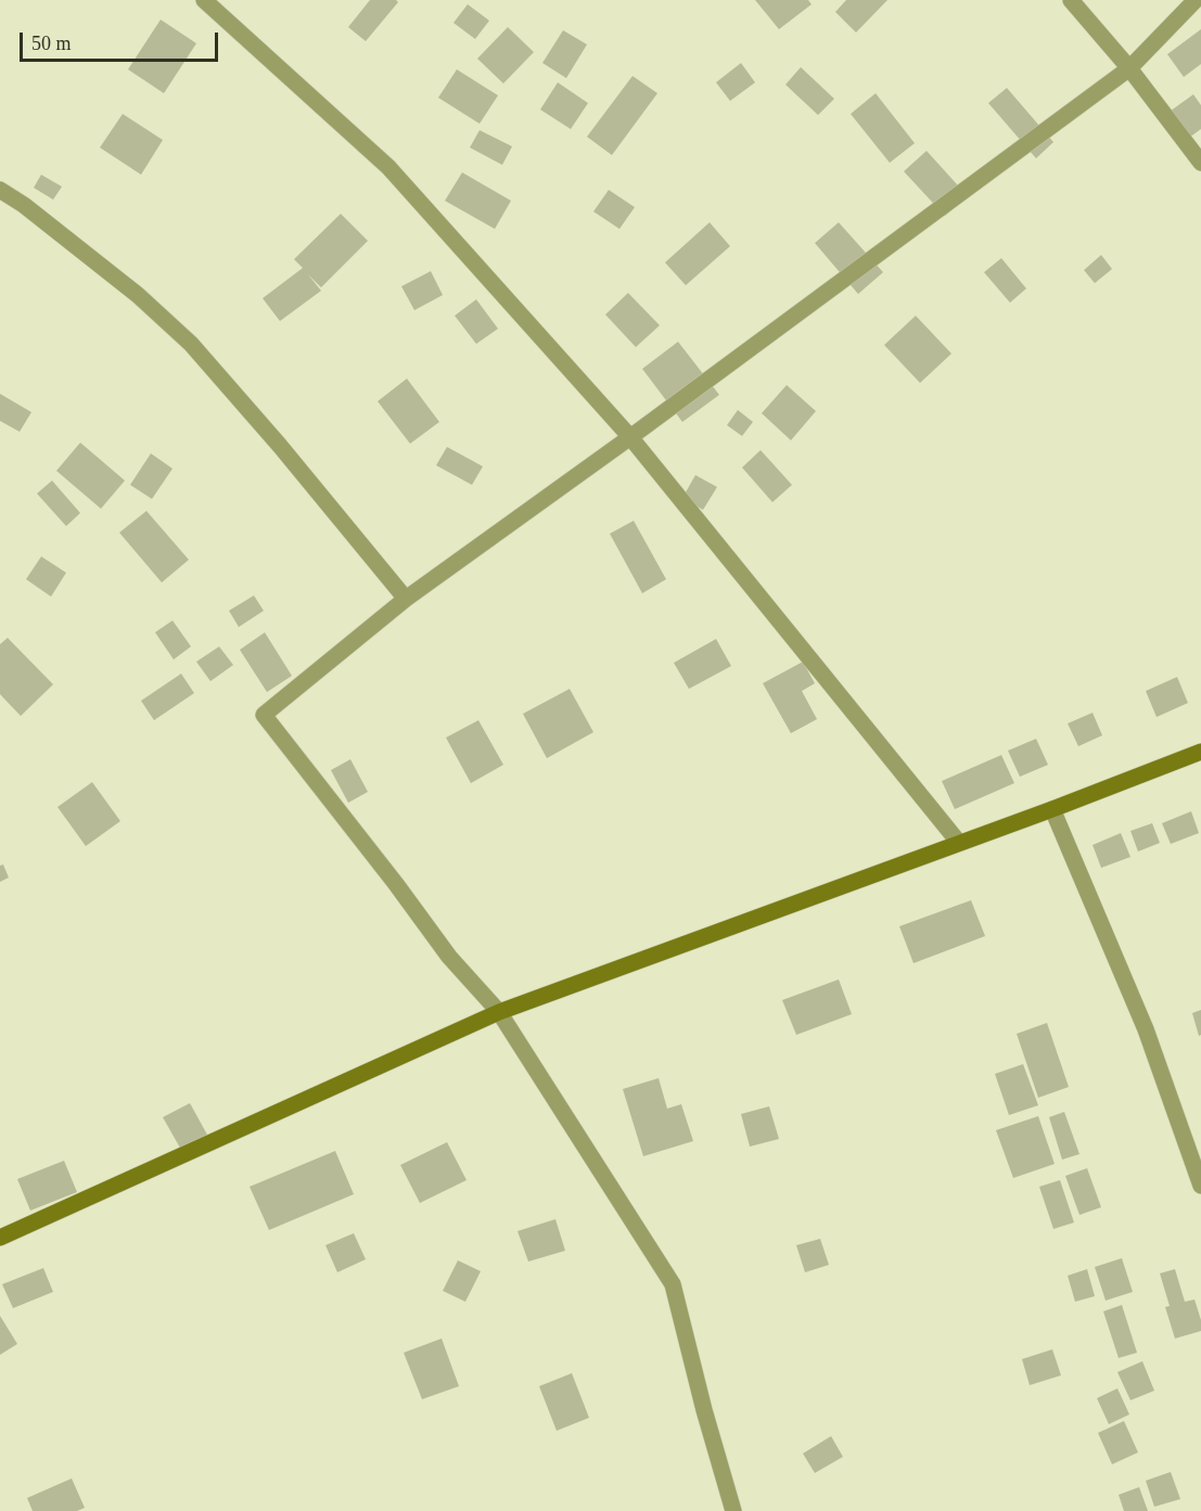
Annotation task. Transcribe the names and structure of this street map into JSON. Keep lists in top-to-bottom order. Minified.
{"scale_bar":"50 m"}
